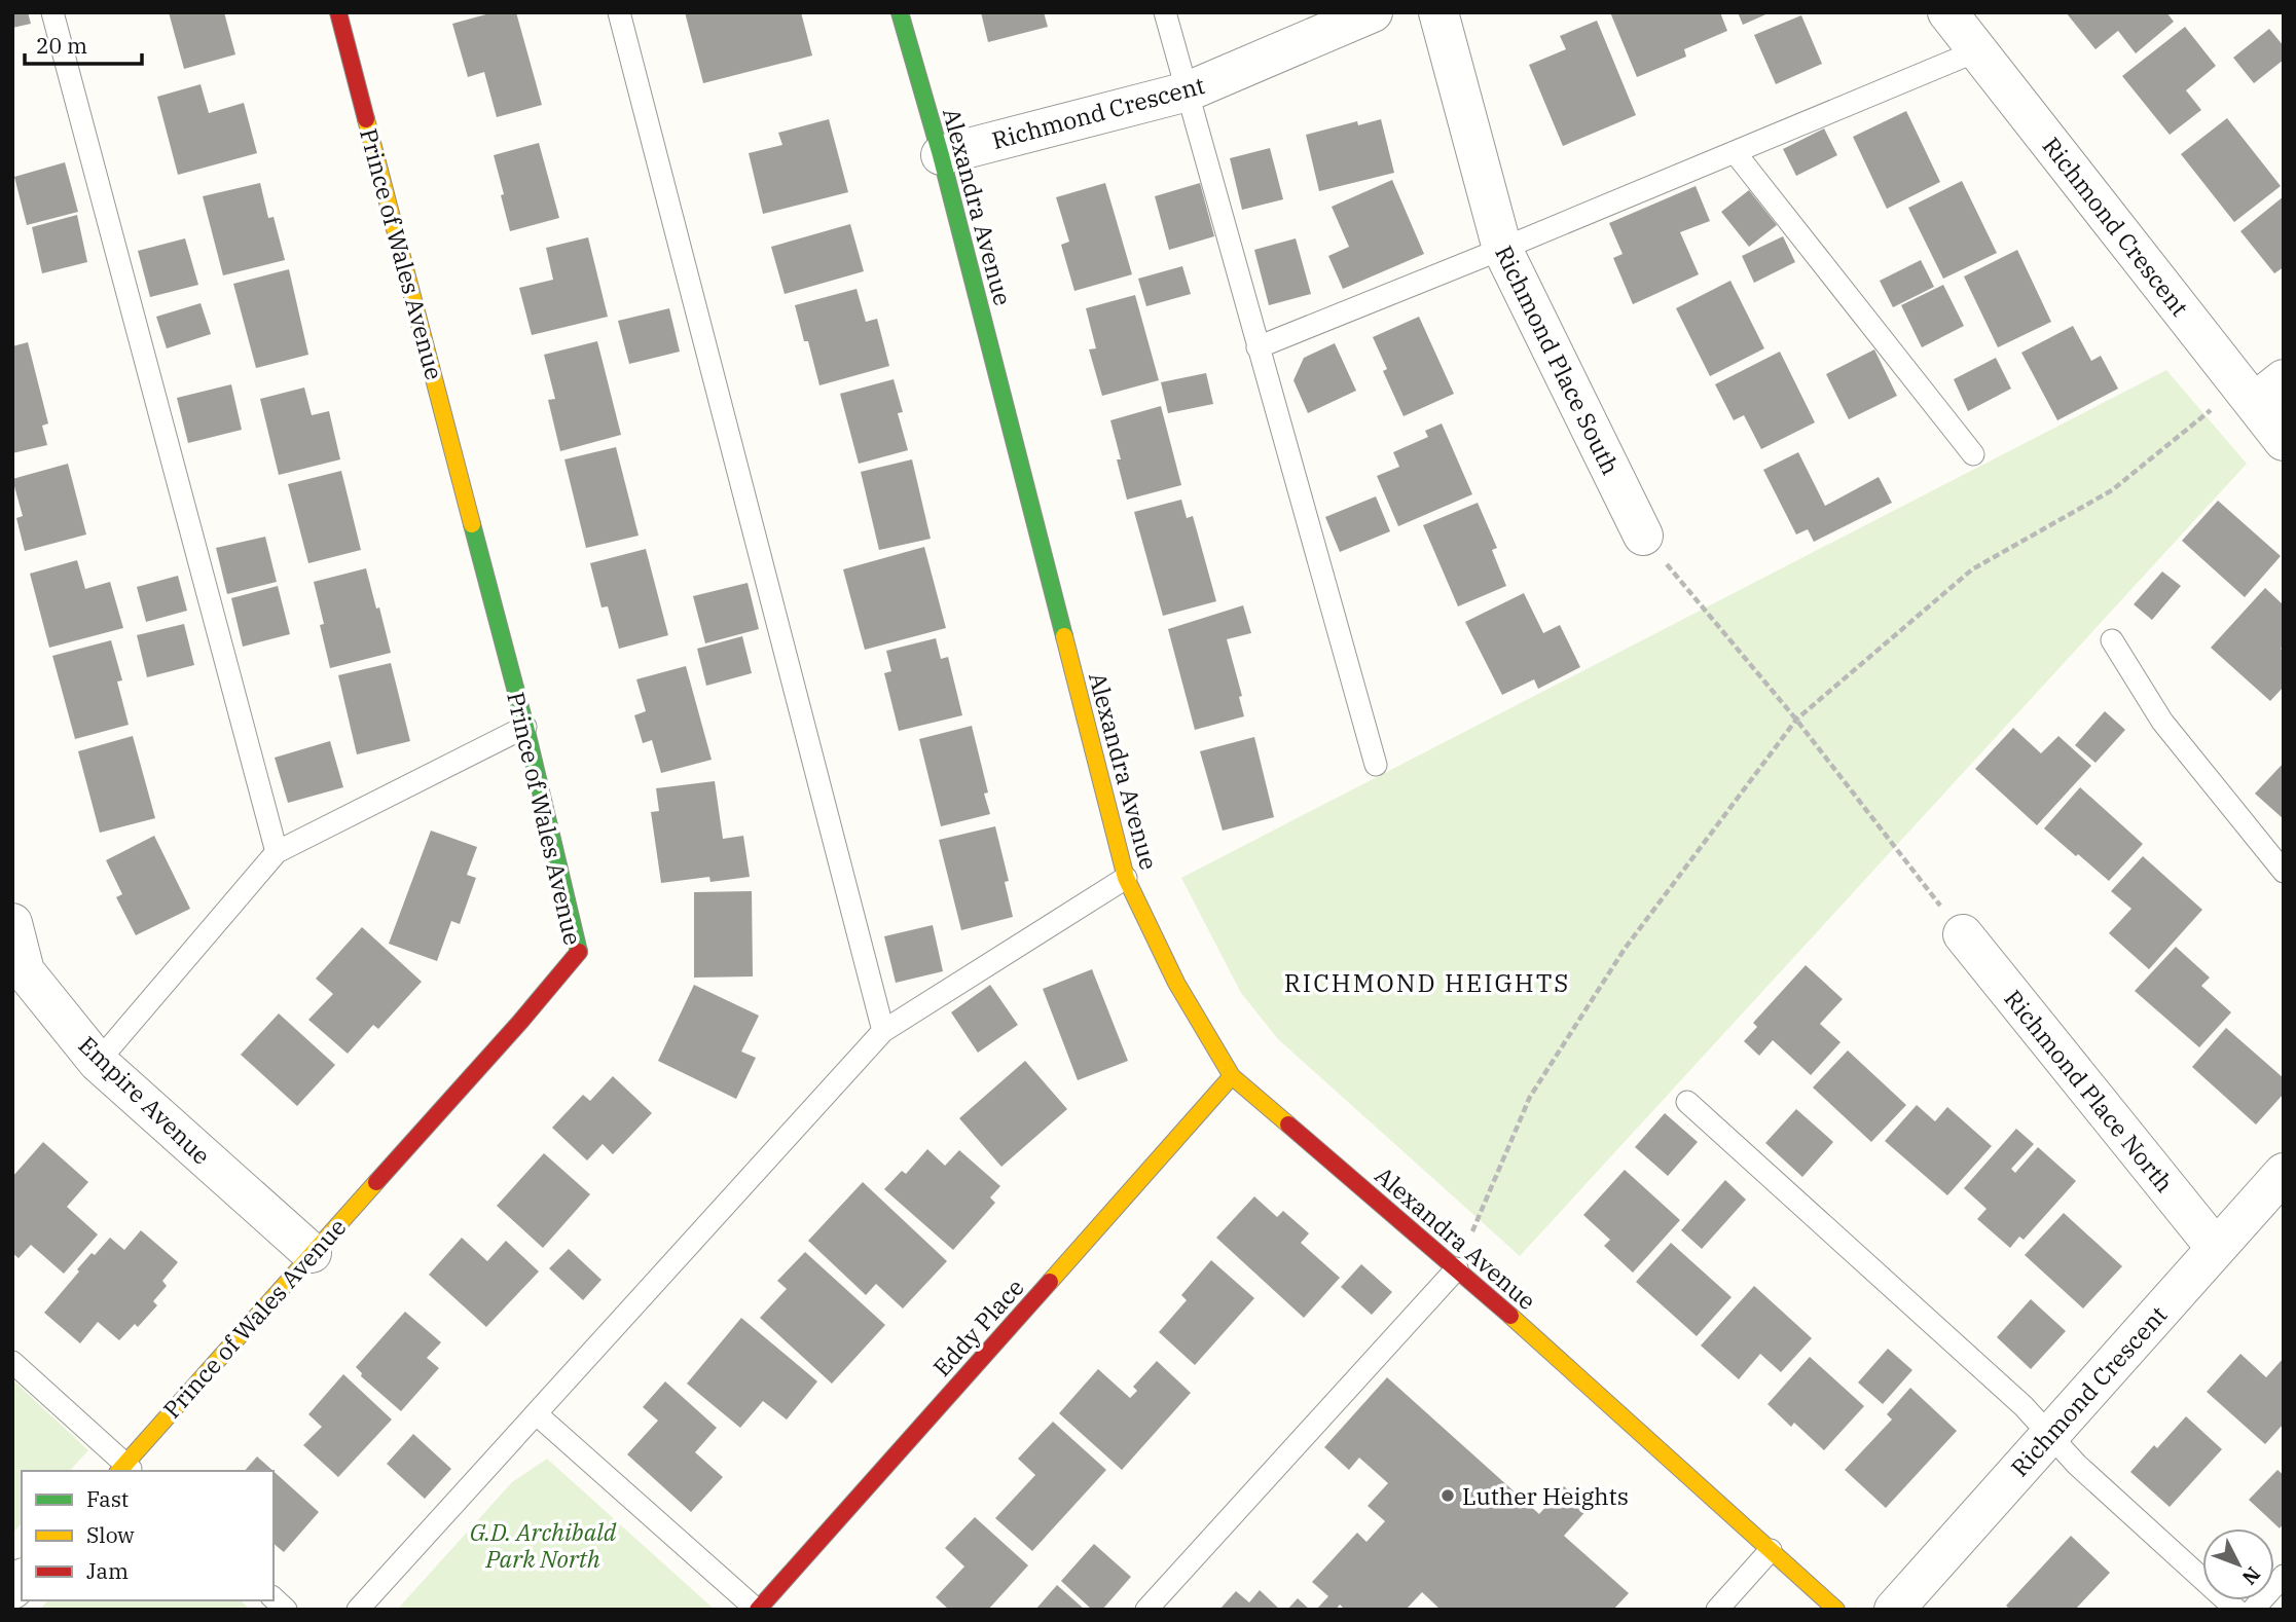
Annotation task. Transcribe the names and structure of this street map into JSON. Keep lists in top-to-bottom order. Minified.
{"streets":{"street":["Richmond Crescent","Alexandra Avenue","Prince of Wales Avenue","Richmond Place South","Richmond Place North","Empire Avenue","Eddy Place"]},"crossings":[["Richmond Crescent","Alexandra Avenue"],["Richmond Crescent","Richmond Place North"],["Alexandra Avenue","Eddy Place"],["Prince of Wales Avenue","Empire Avenue"]],"districts":["RICHMOND HEIGHTS"],"parks":["G.D. Archibald Park North"],"places":["Luther Heights"],"legend":["Fast","Slow","Jam"],"scale_bar":"20 m","north":"bottom right"}
